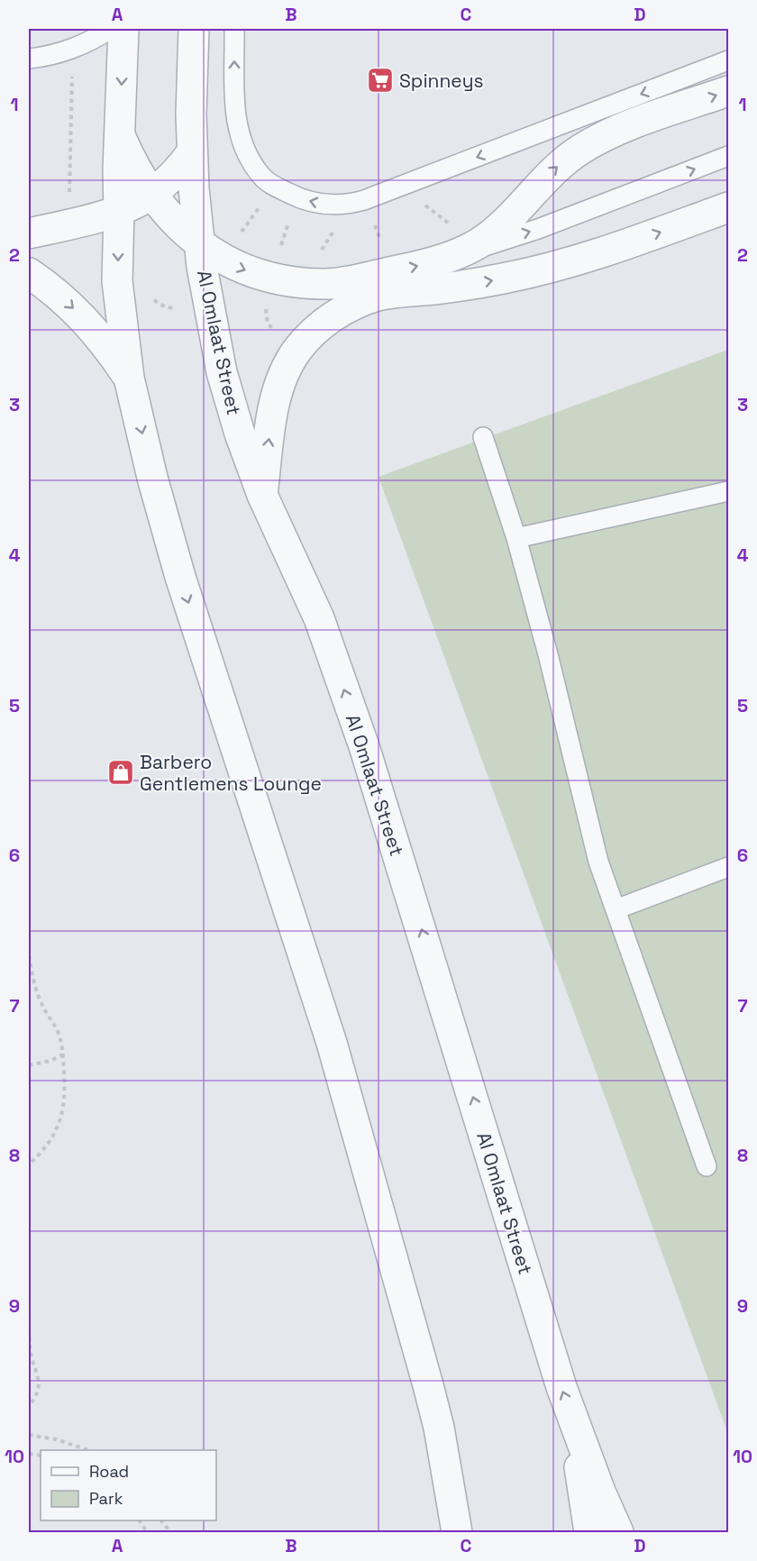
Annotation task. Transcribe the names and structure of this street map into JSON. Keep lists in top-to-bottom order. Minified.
{"streets":{"street":["Al Omlaat Street"]},"places":{"supermarket":["Spinneys"],"shop":["Barbero Gentlemens Lounge"]},"legend":["Road","Park"],"grid":{"columns":["A","B","C","D"],"rows":["1","2","3","4","5","6","7","8","9","10"]}}
